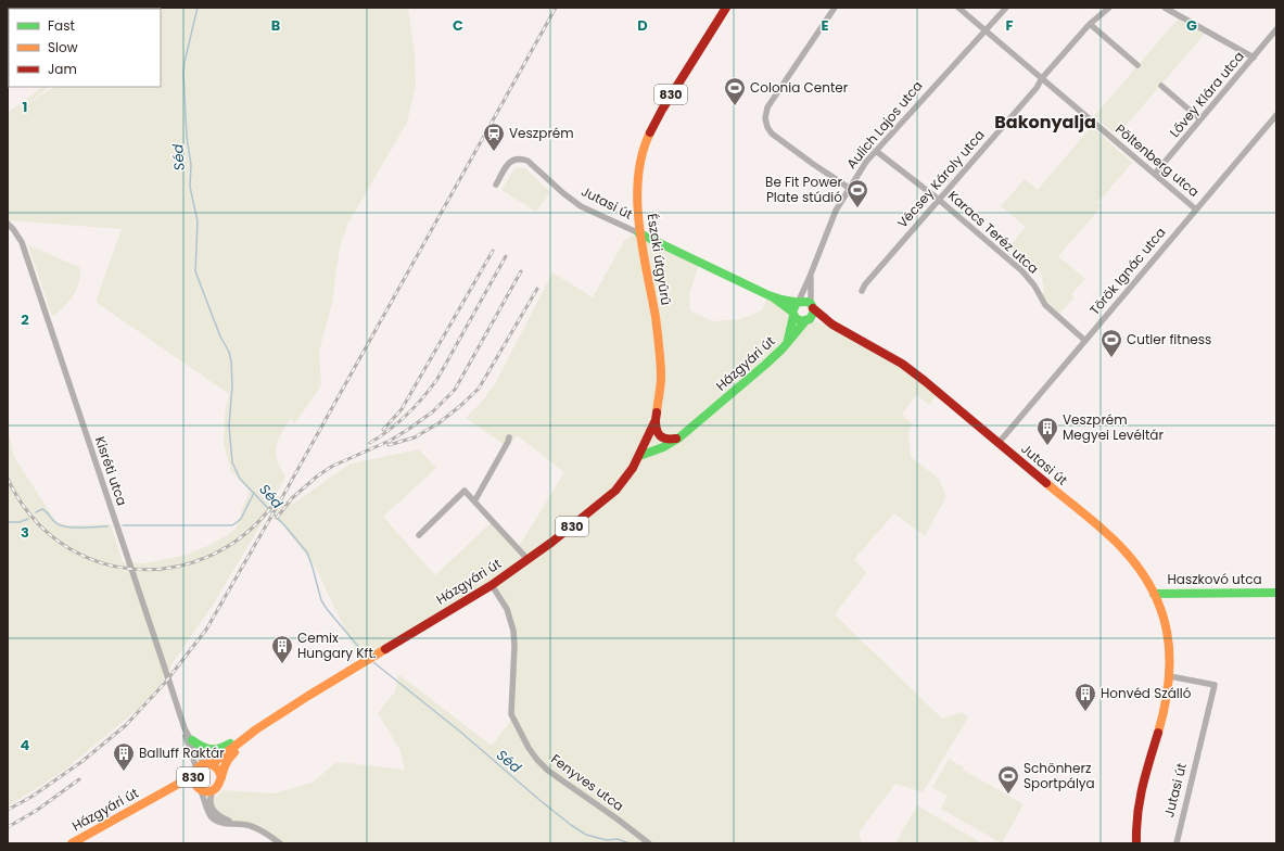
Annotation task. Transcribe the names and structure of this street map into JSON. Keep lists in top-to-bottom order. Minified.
{"streets":{"main road":["830","Jutasi út","Északi útgyűrű","Házgyári út","Haszkovó utca"],"street":["Lővey Klára utca","Aulich Lajos utca","Pöltenberg utca","Vécsey Károly utca","Karacs Teréz utca","Török Ignác utca","Kisréti utca","Fenyves utca"]},"crossings":[["830","Házgyári út"],["830","Kisréti utca"],["Lővey Klára utca","Pöltenberg utca"],["Aulich Lajos utca","Pöltenberg utca"],["Aulich Lajos utca","Jutasi út"],["Aulich Lajos utca","Karacs Teréz utca"],["Aulich Lajos utca","Házgyári út"],["Pöltenberg utca","Vécsey Károly utca"],["Pöltenberg utca","Török Ignác utca"],["Vécsey Károly utca","Karacs Teréz utca"],["Jutasi út","Északi útgyűrű"],["Jutasi út","Török Ignác utca"],["Jutasi út","Házgyári út"],["Jutasi út","Haszkovó utca"],["Karacs Teréz utca","Török Ignác utca"],["Északi útgyűrű","Házgyári út"],["Házgyári út","Kisréti utca"],["Házgyári út","Fenyves utca"]],"districts":["Bakonyalja"],"water":["Séd"],"places":{"sports":["Colonia Center","Be Fit Power Plate stúdió","Cutler fitness","Schönherz Sportpálya"],"station":["Veszprém"],"building":["Veszprém Megyei Levéltár","Cemix Hungary Kft.","Honvéd Szálló","Balluff Raktár"]},"legend":["Fast","Slow","Jam"],"grid":{"columns":["B","C","D","E","F","G"],"rows":["1","2","3","4"]}}
